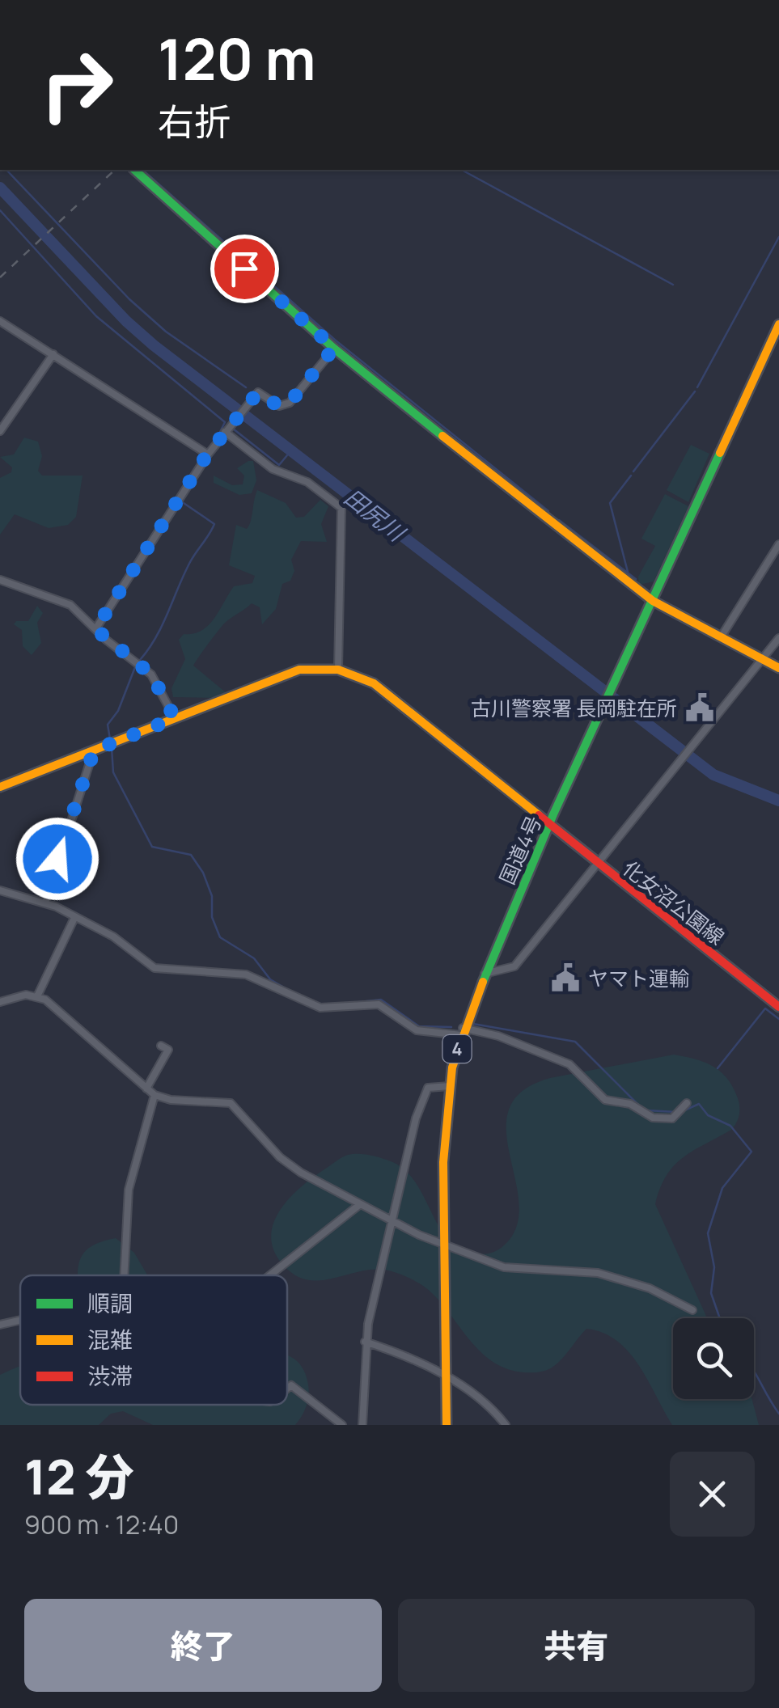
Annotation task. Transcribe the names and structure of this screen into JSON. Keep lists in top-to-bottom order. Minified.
{"streets":{"main road":["国道4号","化女沼公園線","4"]},"crossings":[["国道4号","化女沼公園線"]],"water":["田尻川"],"places":{"public building":["古川警察署 長岡駐在所","ヤマト運輸"]},"legend":["順調","混雑","渋滞"],"page":{"turn":["120 m","右折"],"heading":["12 分","900 m · 12:40"],"buttons":["終了","共有"]}}
